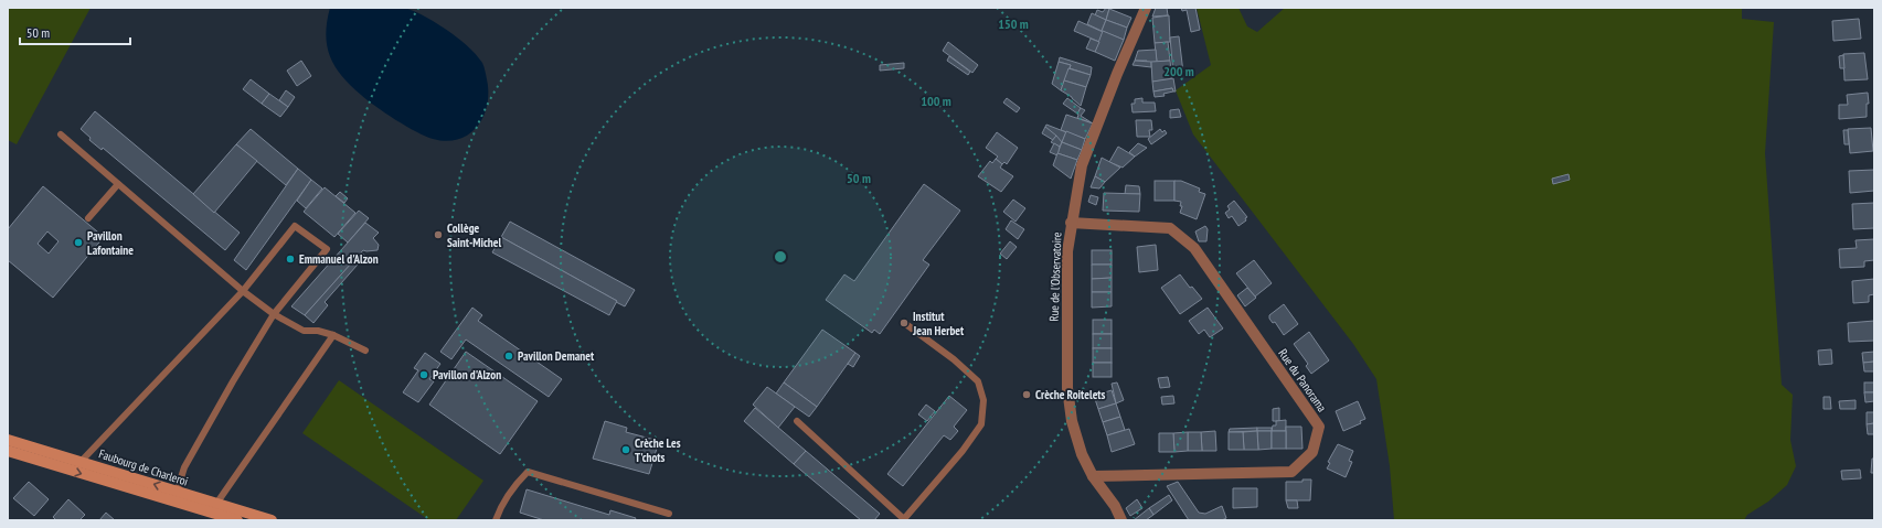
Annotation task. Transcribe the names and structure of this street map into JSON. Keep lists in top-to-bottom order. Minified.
{"streets":{"main road":["Faubourg de Charleroi"],"street":["Rue de l'Observatoire","Rue du Panorama"]},"crossings":[["Rue de l'Observatoire","Rue du Panorama"]],"places":["Collège Saint-Michel","Pavillon Lafontaine","Emmanuel d'Alzon","Institut Jean Herbet","Pavillon Demanet","Pavillon d'Alzon","Crèche Roitelets","Crèche Les T'chots"],"scale_bar":"50 m","rings":["150 m","200 m","100 m","50 m"]}
